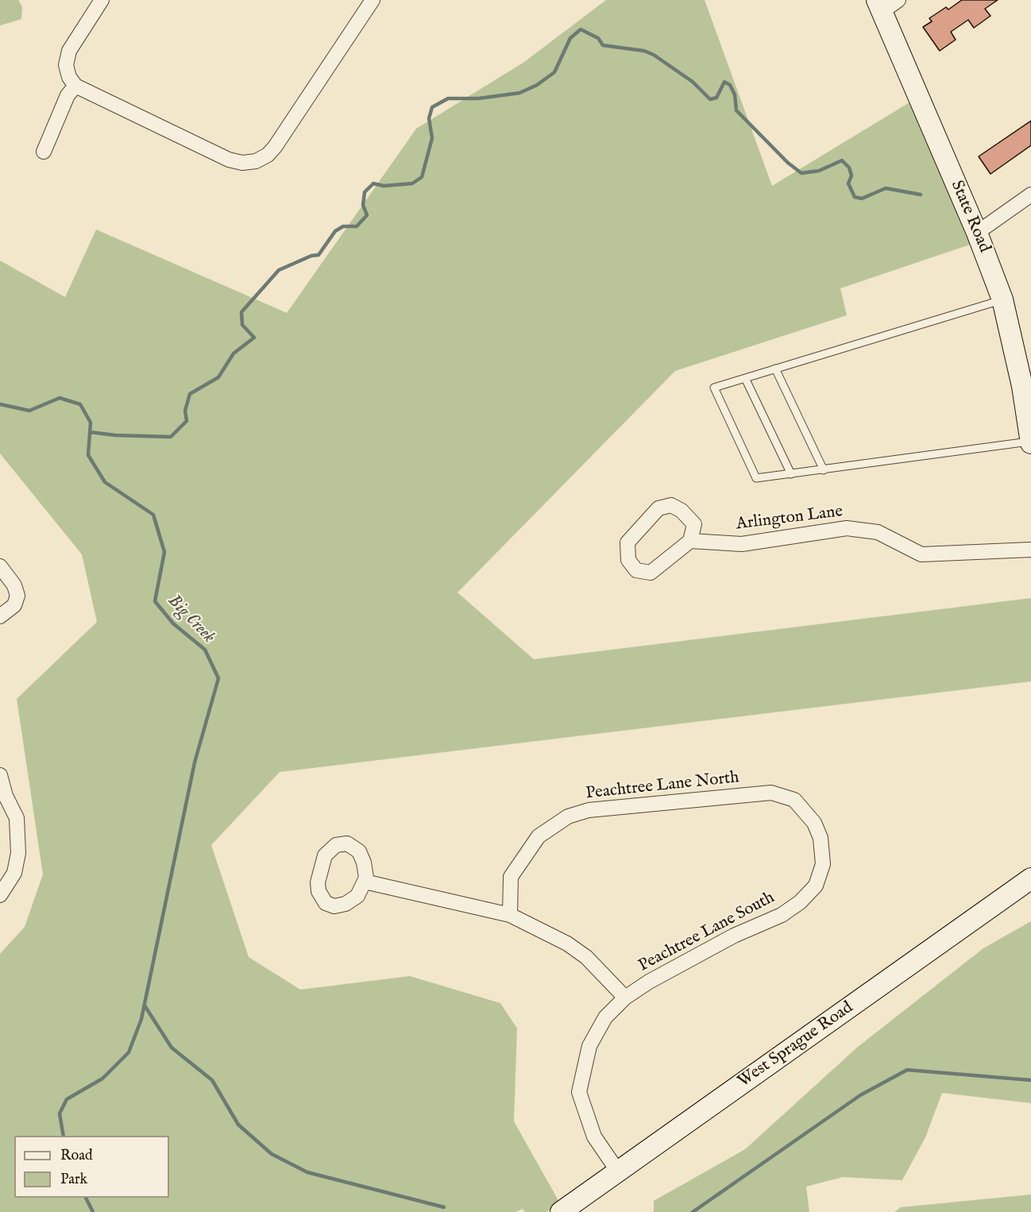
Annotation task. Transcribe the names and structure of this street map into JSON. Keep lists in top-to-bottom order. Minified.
{"streets":{"street":["State Road","Arlington Lane","Peachtree Lane North","Peachtree Lane South","West Sprague Road"]},"crossings":[["Peachtree Lane North","Peachtree Lane South"],["Peachtree Lane South","West Sprague Road"]],"water":["Big Creek"],"legend":["Road","Park"]}
